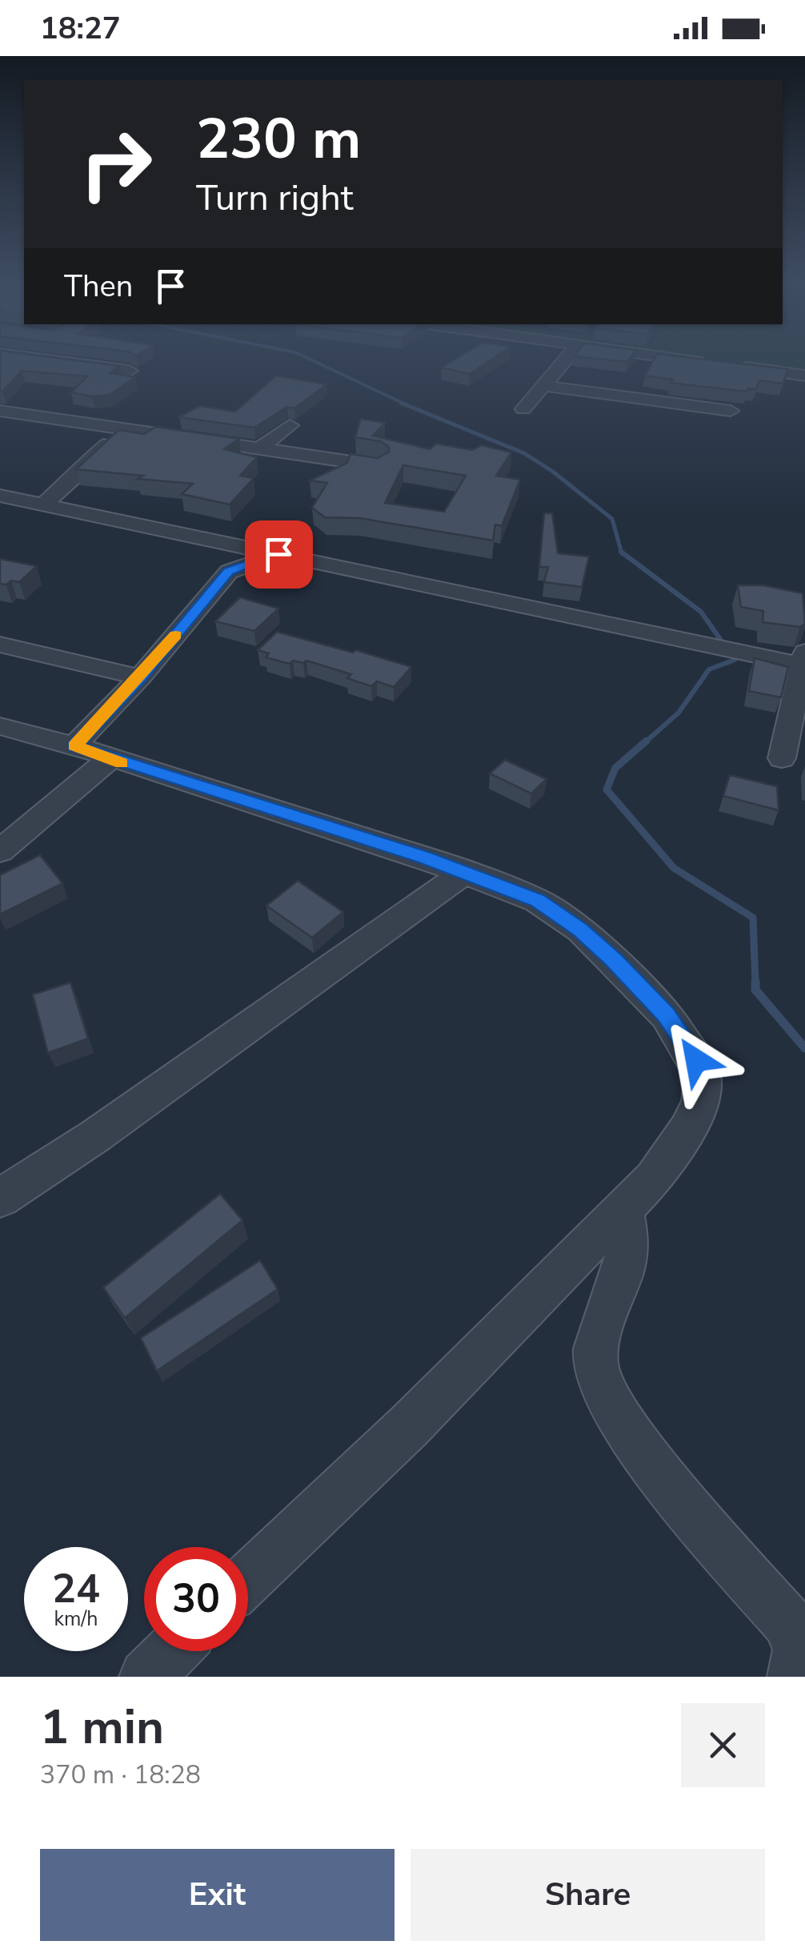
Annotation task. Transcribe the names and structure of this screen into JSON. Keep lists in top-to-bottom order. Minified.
{"page":{"status":"18:27","turn":["230 m","Turn right"],"then":"Then","speed":"24 km/h","limit":"30","heading":["1 min","370 m · 18:28"],"buttons":["Exit","Share"]}}
